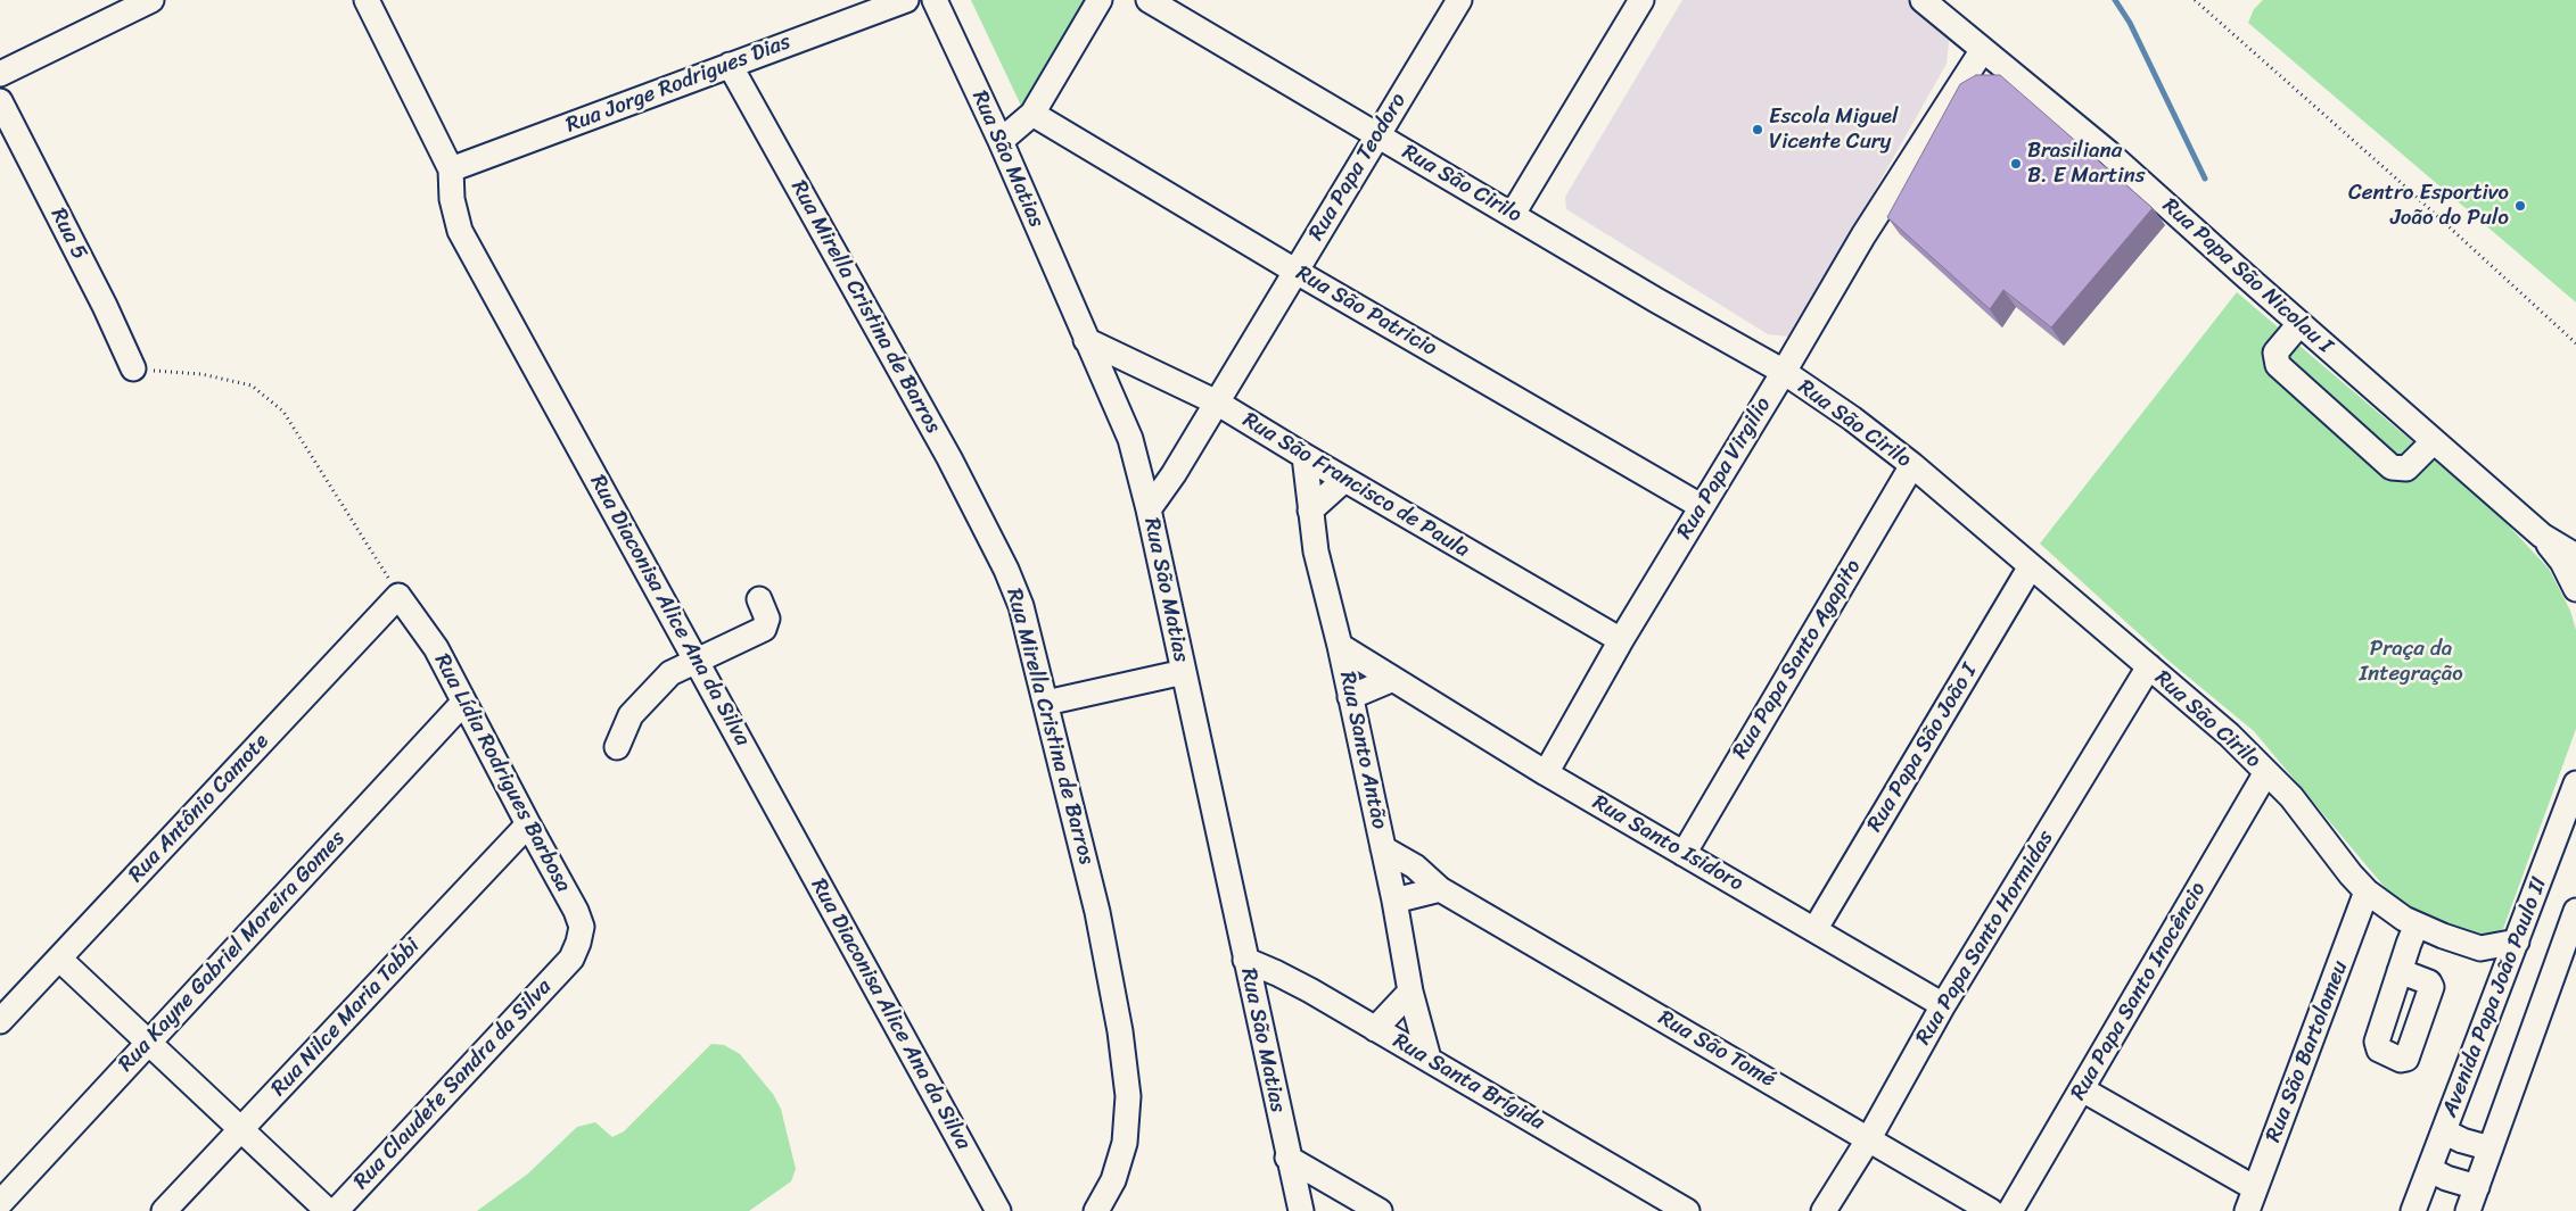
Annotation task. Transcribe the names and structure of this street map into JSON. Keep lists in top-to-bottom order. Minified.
{"streets":{"street":["Rua Jorge Rodrigues Dias","Rua São Matias","Rua Papa Teodoro","Rua São Cirilo","Rua 5","Rua Papa São Nicolau I","Rua Mirella Cristina de Barros","Rua São Patricio","Rua Papa Virgilio","Rua São Francisco de Paula","Rua Diaconisa Alice Ana da Silva","Rua Papa Santo Agapito","Rua Papa São João I","Rua Santo Antão","Rua Lídia Rodrigues Barbosa","Rua Antônio Camote","Rua Santo Isidoro","Rua Papa Santo Hormidas","Rua Kayne Gabriel Moreira Gomes","Rua Papa Santo Inocêncio","Avenida Papa João Paulo II","Rua Nilce Maria Tabbi","Rua São Tomé","Rua São Bartolomeu","Rua Santa Brígida","Rua Claudete Sandra da Silva"]},"crossings":[["Rua Jorge Rodrigues Dias","Rua Mirella Cristina de Barros"],["Rua Jorge Rodrigues Dias","Rua Diaconisa Alice Ana da Silva"],["Rua São Matias","Rua Papa Teodoro"],["Rua São Matias","Rua São Francisco de Paula"],["Rua São Matias","Rua Santa Brígida"],["Rua Papa Teodoro","Rua São Cirilo"],["Rua Papa Teodoro","Rua São Patricio"],["Rua Papa Teodoro","Rua São Francisco de Paula"],["Rua São Cirilo","Rua Papa Virgilio"],["Rua São Cirilo","Rua Papa Santo Agapito"],["Rua São Cirilo","Rua Papa São João I"],["Rua São Cirilo","Rua Papa Santo Hormidas"],["Rua São Cirilo","Rua Papa Santo Inocêncio"],["Rua São Cirilo","Rua São Bartolomeu"],["Rua Papa São Nicolau I","Rua Papa Virgilio"],["Rua São Patricio","Rua Papa Virgilio"],["Rua Papa Virgilio","Rua São Francisco de Paula"],["Rua Papa Virgilio","Rua Santo Isidoro"],["Rua São Francisco de Paula","Rua Santo Antão"],["Rua Papa Santo Agapito","Rua Santo Isidoro"],["Rua Papa São João I","Rua Santo Isidoro"],["Rua Santo Antão","Rua Santo Isidoro"],["Rua Santo Antão","Rua São Tomé"],["Rua Santo Antão","Rua Santa Brígida"],["Rua Lídia Rodrigues Barbosa","Rua Antônio Camote"],["Rua Lídia Rodrigues Barbosa","Rua Kayne Gabriel Moreira Gomes"],["Rua Lídia Rodrigues Barbosa","Rua Nilce Maria Tabbi"],["Rua Lídia Rodrigues Barbosa","Rua Claudete Sandra da Silva"],["Rua Santo Isidoro","Rua Papa Santo Hormidas"],["Rua Papa Santo Hormidas","Rua São Tomé"]],"parks":["Praça da Integração"],"places":["Escola Miguel Vicente Cury","Brasiliana B. E Martins","Centro Esportivo João do Pulo"]}
